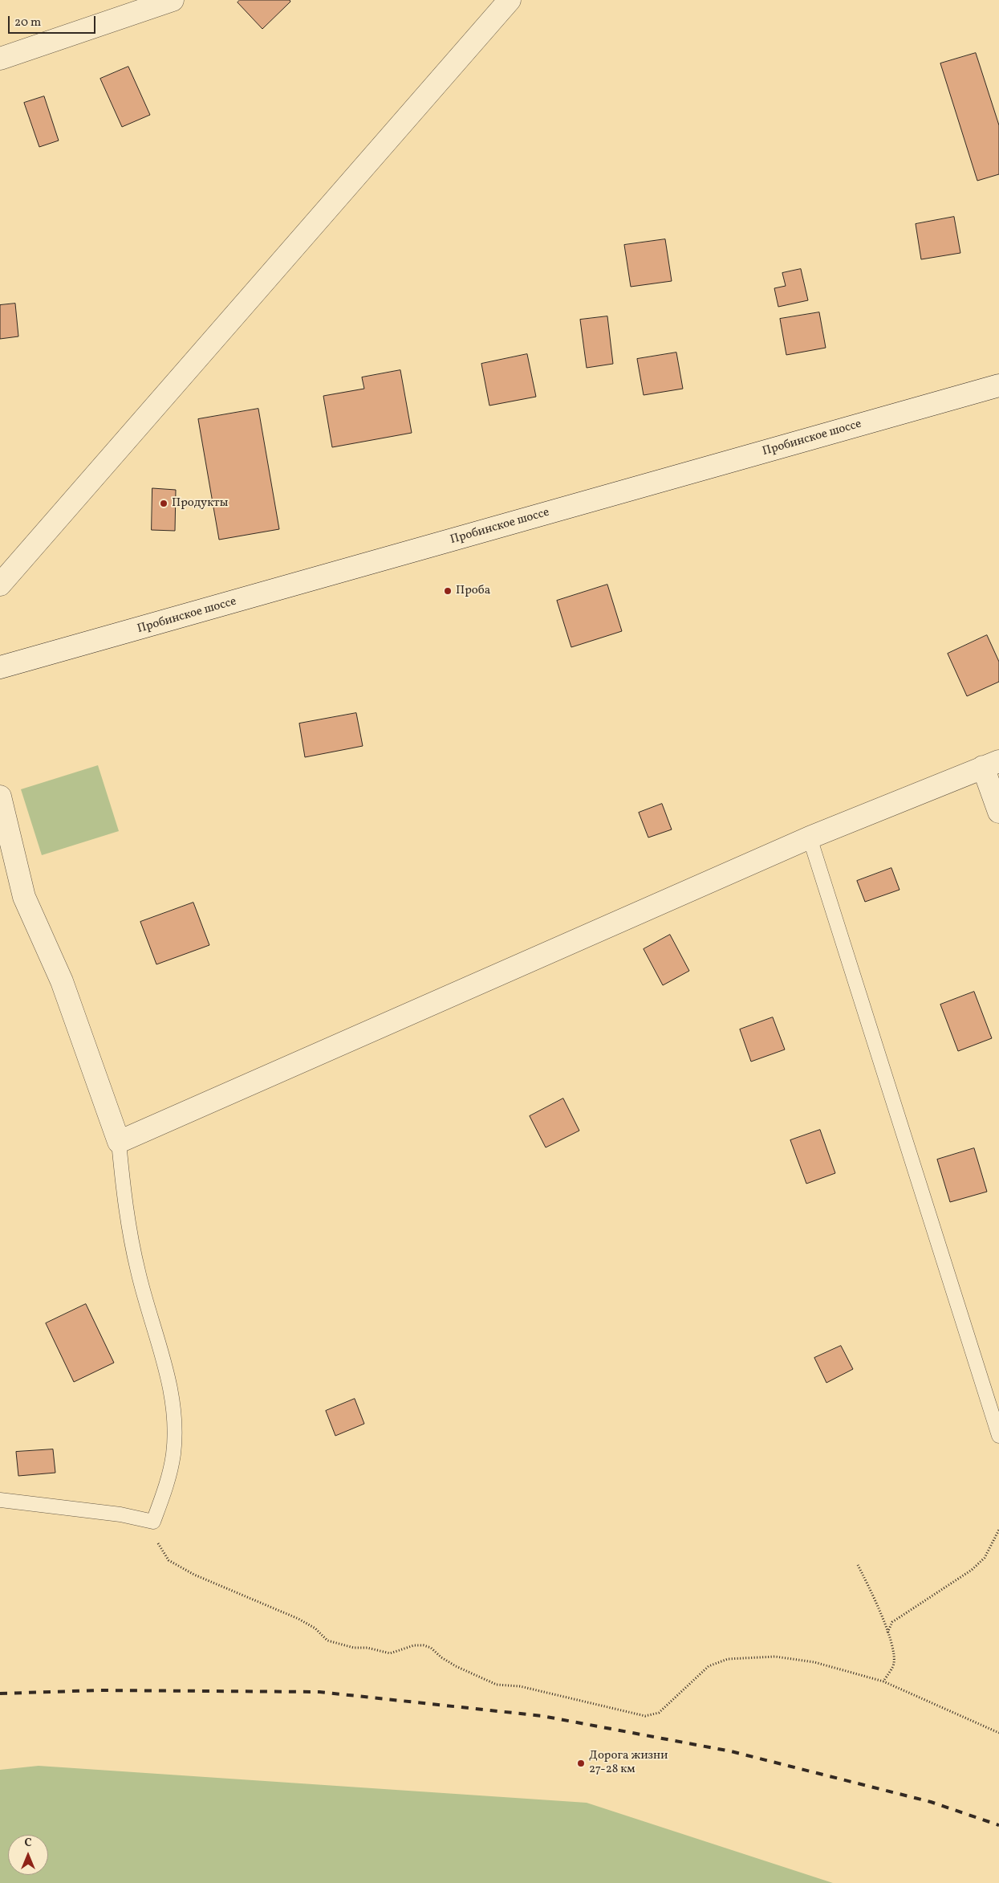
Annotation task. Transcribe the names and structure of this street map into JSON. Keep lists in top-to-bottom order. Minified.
{"streets":{"street":["Пробинское шоссе"]},"places":["Продукты","Проба","Дорога жизни 27-28 км"],"scale_bar":"20 m","north":"top"}
